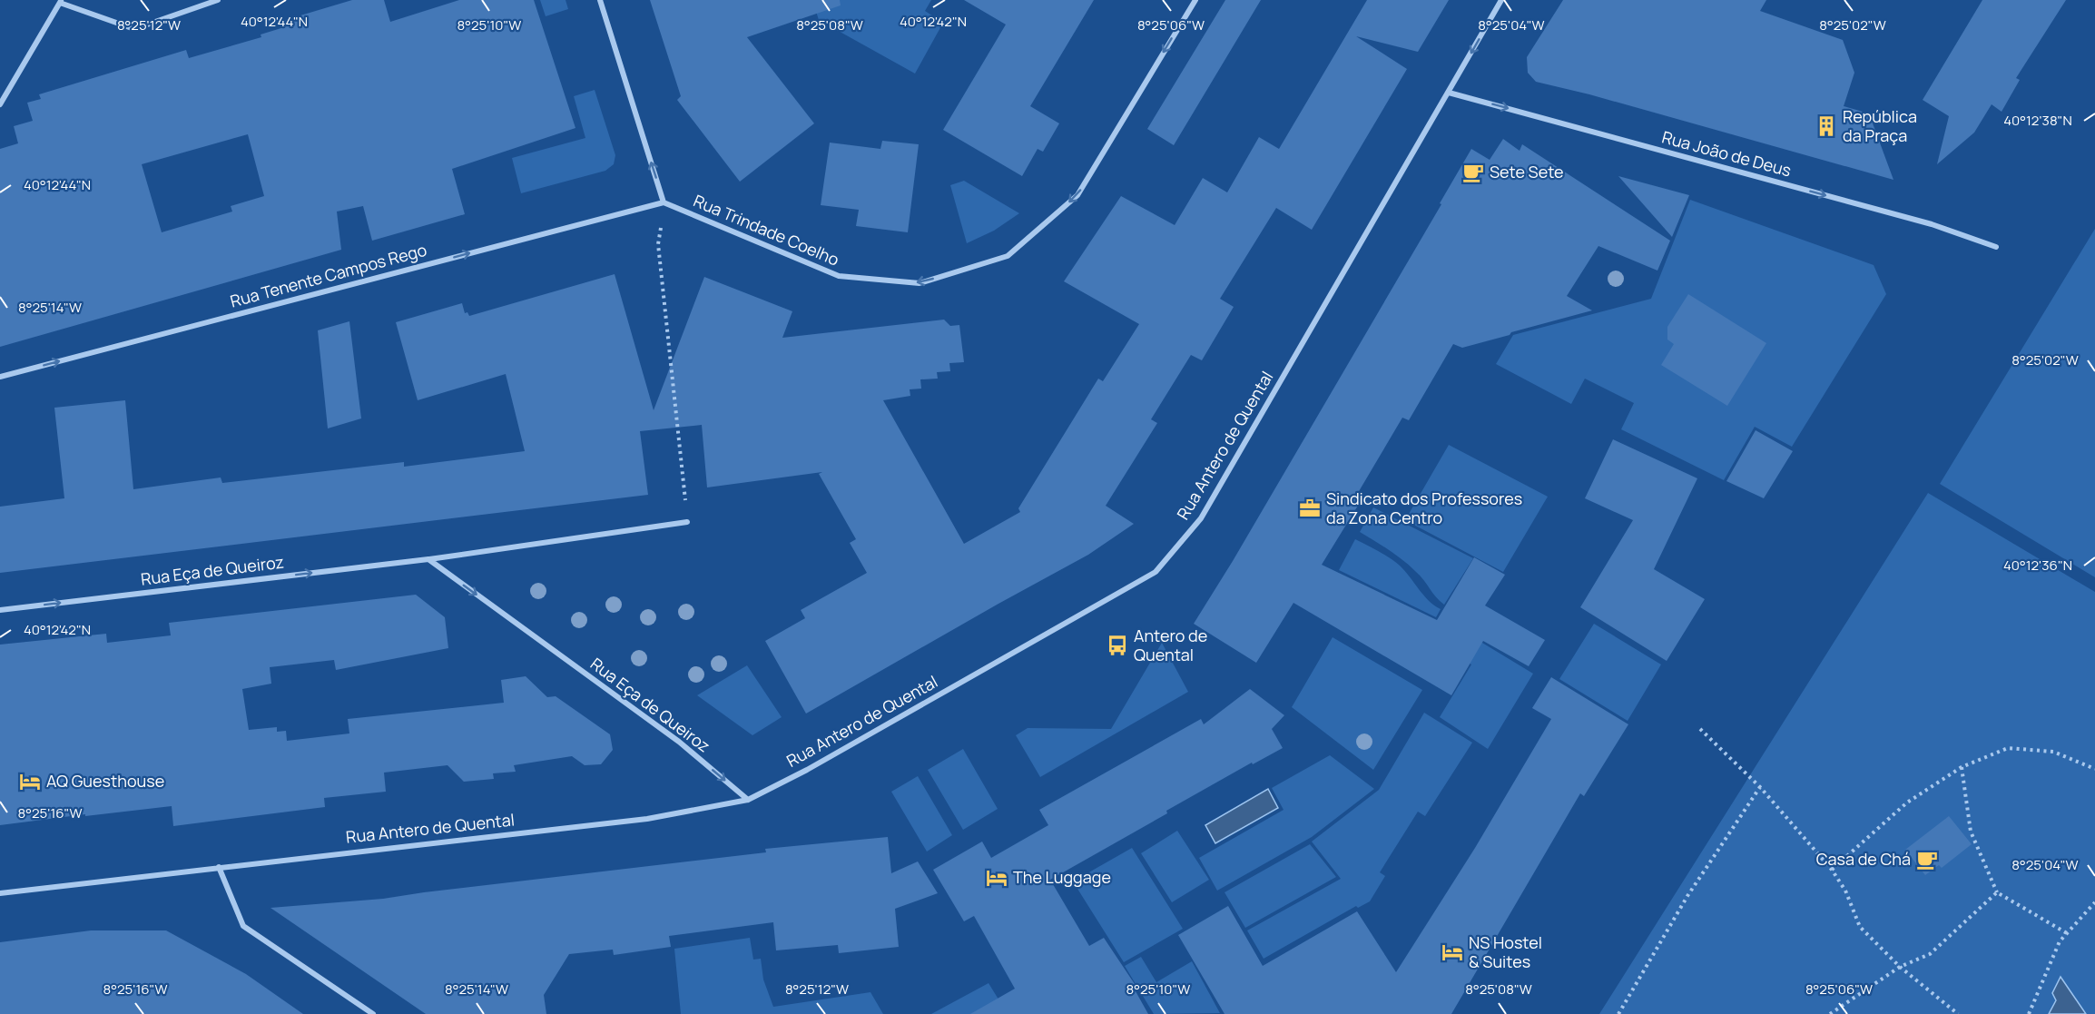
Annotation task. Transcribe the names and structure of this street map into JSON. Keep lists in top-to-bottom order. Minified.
{"streets":{"street":["Rua João de Deus","Rua Trindade Coelho","Rua Tenente Campos Rego","Rua Antero de Quental","Rua Eça de Queiroz"]},"crossings":[["Rua João de Deus","Rua Antero de Quental"],["Rua Trindade Coelho","Rua Tenente Campos Rego"],["Rua Antero de Quental","Rua Eça de Queiroz"]],"one_way":["Rua João de Deus","Rua Trindade Coelho","Rua Tenente Campos Rego","Rua Eça de Queiroz"],"places":{"building":["República da Praça"],"cafe":["Sete Sete","Casa de Chá"],"office":["Sindicato dos Professores da Zona Centro"],"bus stop":["Antero de Quental"],"hotel":["AQ Guesthouse","The Luggage","NS Hostel & Suites"]},"coordinates":["40°12'44\"N","40°12'42\"N","8°25'12\"W","8°25'10\"W","8°25'08\"W","8°25'06\"W","8°25'04\"W","8°25'02\"W","40°12'38\"N","8°25'14\"W","40°12'36\"N","8°25'16\"W"]}
